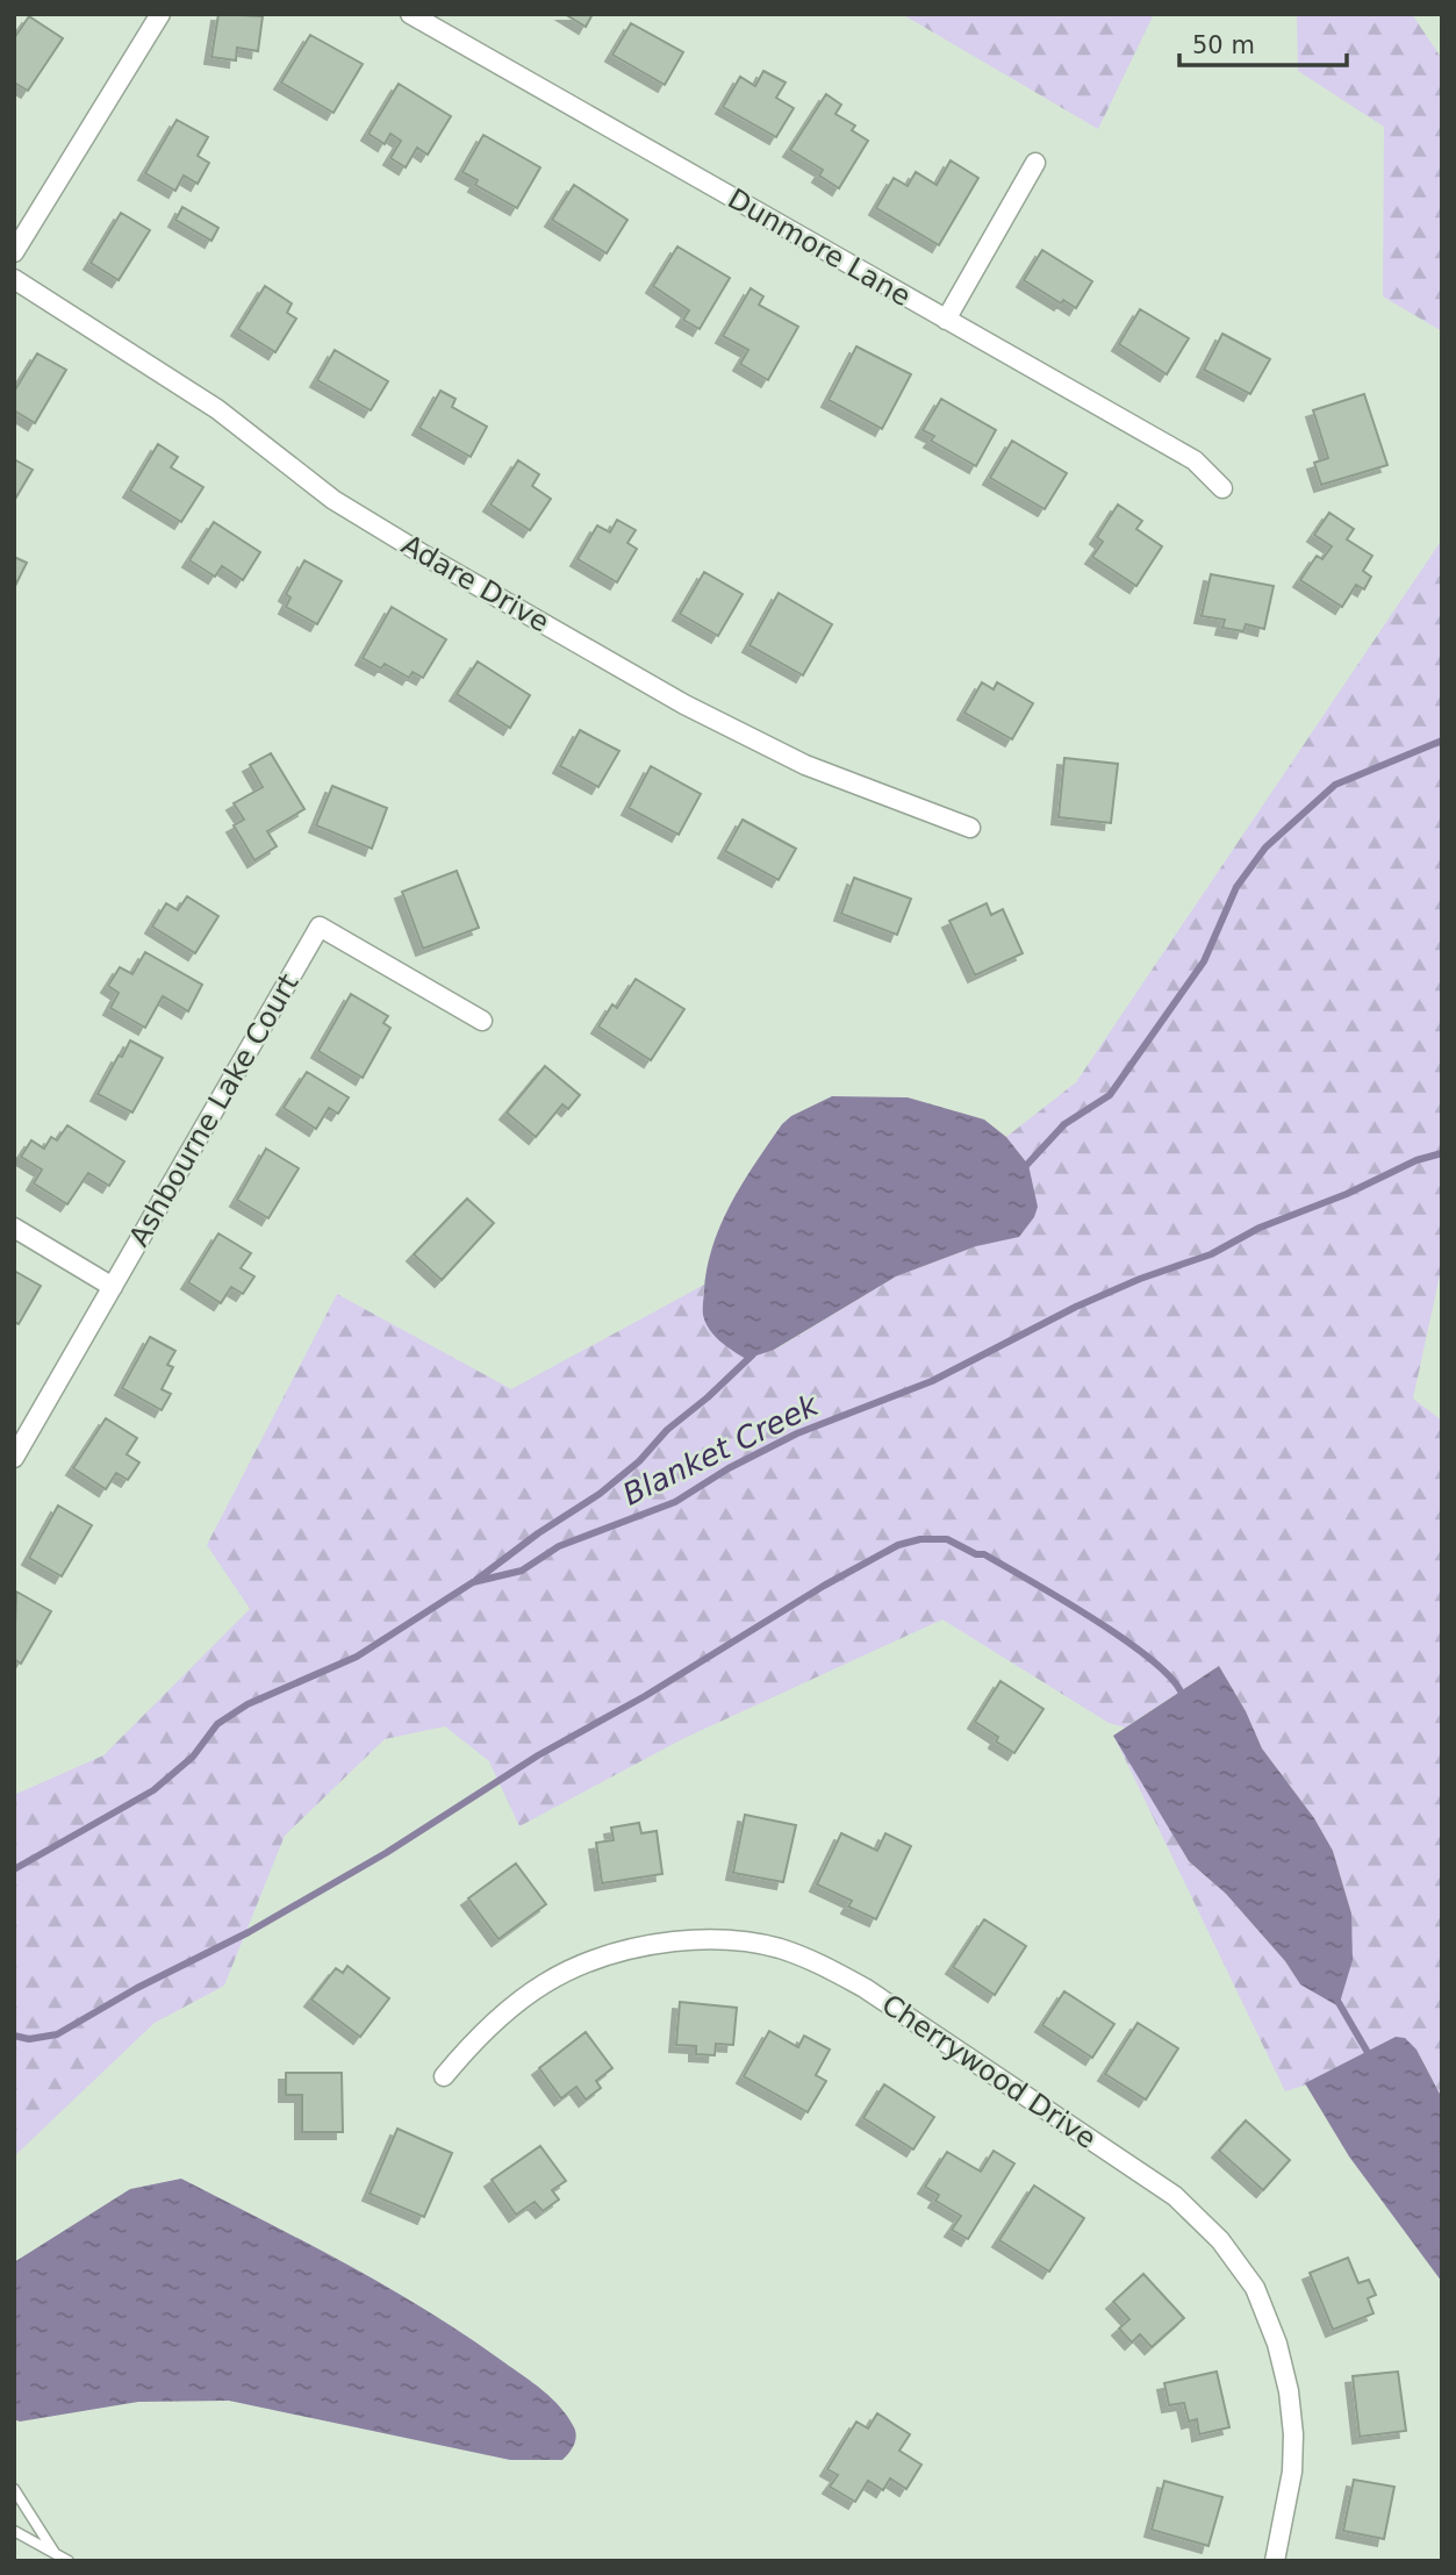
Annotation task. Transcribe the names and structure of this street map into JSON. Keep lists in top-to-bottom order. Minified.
{"streets":{"street":["Dunmore Lane","Adare Drive","Ashbourne Lake Court","Cherrywood Drive"]},"water":["Blanket Creek"],"scale_bar":"50 m"}
